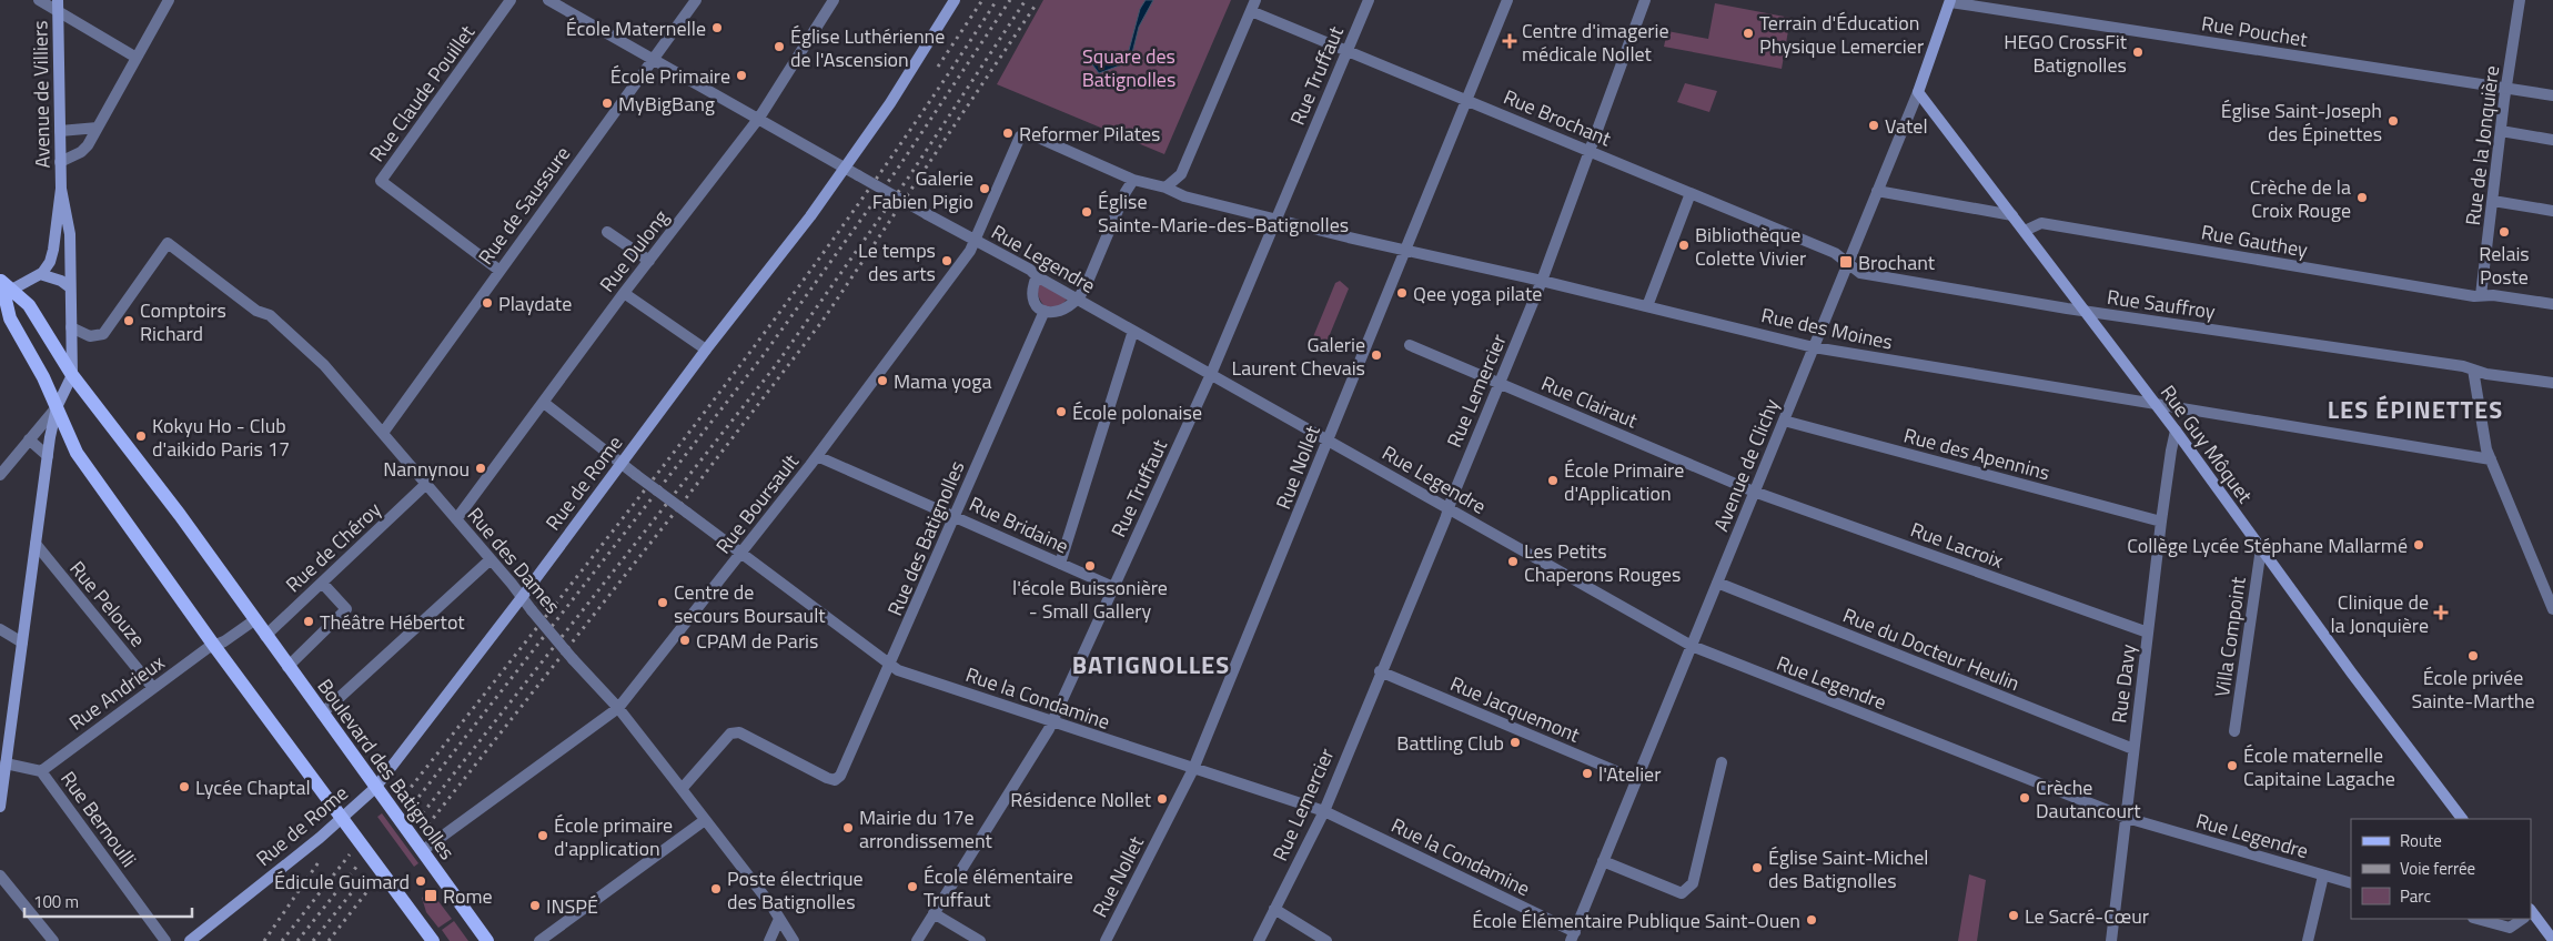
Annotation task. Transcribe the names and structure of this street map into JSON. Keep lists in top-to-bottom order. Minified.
{"streets":{"main road":["Avenue de Villiers","Rue Guy Môquet","Avenue de Clichy","Rue de Rome","Boulevard des Batignolles"],"street":["Rue Pouchet","Rue Truffaut","Rue Claude Pouillet","Rue Brochant","Rue de la Jonquière","Rue de Saussure","Rue Gauthey","Rue Dulong","Rue Legendre","Rue Sauffroy","Rue des Moines","Rue Lemercier","Rue Clairaut","Rue des Apennins","Rue Nollet","Rue Boursault","Rue Bridaine","Rue des Batignolles","Rue Lacroix","Rue de Chéroy","Rue des Dames","Rue Pelouze","Villa Compoint","Rue du Docteur Heulin","Rue Davy","Rue Andrieux","Rue la Condamine","Rue Jacquemont","Rue Bernoulli"]},"crossings":[["Rue Pouchet","Rue de la Jonquière"],["Rue Pouchet","Avenue de Clichy"],["Rue Truffaut","Rue Brochant"],["Rue Truffaut","Rue Legendre"],["Rue Truffaut","Rue des Moines"],["Rue Truffaut","Rue Bridaine"],["Rue Truffaut","Rue la Condamine"],["Rue Claude Pouillet","Rue de Saussure"],["Avenue de Villiers","Rue des Dames"],["Avenue de Villiers","Boulevard des Batignolles"],["Rue Brochant","Rue Sauffroy"],["Rue Brochant","Rue Lemercier"],["Rue Brochant","Avenue de Clichy"],["Rue Brochant","Rue Nollet"],["Rue de la Jonquière","Rue Gauthey"],["Rue de Saussure","Rue Legendre"],["Rue de Saussure","Rue des Dames"],["Rue Gauthey","Rue Guy Môquet"],["Rue Dulong","Rue Legendre"],["Rue Dulong","Rue des Dames"],["Rue Dulong","Rue la Condamine"],["Rue Legendre","Rue Lemercier"],["Rue Legendre","Avenue de Clichy"],["Rue Legendre","Rue Nollet"],["Rue Legendre","Rue de Rome"],["Rue Legendre","Rue Boursault"],["Rue Legendre","Rue Davy"],["Rue Sauffroy","Rue Guy Môquet"],["Rue Sauffroy","Avenue de Clichy"],["Rue des Moines","Rue Lemercier"],["Rue des Moines","Rue Guy Môquet"],["Rue des Moines","Avenue de Clichy"],["Rue des Moines","Rue Nollet"],["Rue des Moines","Rue Boursault"],["Rue Lemercier","Rue Clairaut"],["Rue Lemercier","Rue la Condamine"],["Rue Lemercier","Rue Jacquemont"],["Rue Clairaut","Avenue de Clichy"],["Rue Clairaut","Rue Lacroix"],["Rue Guy Môquet","Avenue de Clichy"],["Rue Guy Môquet","Villa Compoint"],["Rue Guy Môquet","Rue Davy"],["Rue des Apennins","Avenue de Clichy"],["Rue des Apennins","Rue Davy"],["Avenue de Clichy","Rue Lacroix"],["Avenue de Clichy","Rue du Docteur Heulin"],["Avenue de Clichy","Rue la Condamine"],["Avenue de Clichy","Rue Jacquemont"],["Rue Nollet","Rue la Condamine"],["Rue de Rome","Rue des Dames"],["Rue de Rome","Rue la Condamine"],["Rue de Rome","Boulevard des Batignolles"],["Rue Boursault","Rue Bridaine"],["Rue Boursault","Rue des Dames"],["Rue Boursault","Rue la Condamine"],["Rue Boursault","Boulevard des Batignolles"],["Rue Bridaine","Rue des Batignolles"],["Rue des Batignolles","Rue des Dames"],["Rue des Batignolles","Rue la Condamine"],["Rue Lacroix","Rue Davy"],["Rue de Chéroy","Rue des Dames"],["Rue de Chéroy","Boulevard des Batignolles"],["Rue Pelouze","Rue Andrieux"],["Rue du Docteur Heulin","Rue Davy"],["Rue Andrieux","Rue Bernoulli"]],"districts":["LES ÉPINETTES","BATIGNOLLES"],"parks":["Square des Batignolles"],"places":{"other":["École Maternelle","Terrain d'Éducation Physique Lemercier","Église Luthérienne de l'Ascension","HEGO CrossFit Batignolles","École Primaire","MyBigBang","Église Saint-Joseph des Épinettes","Vatel","Reformer Pilates","Galerie Fabien Pigio","Crèche de la Croix Rouge","Église Sainte-Marie-des-Batignolles","Relais Poste","Bibliothèque Colette Vivier","Le temps des arts","Qee yoga pilate","Playdate","Comptoirs Richard","Galerie Laurent Chevais","Mama yoga","École polonaise","Kokyu Ho - Club d'aikido Paris 17","Nannynou","École Primaire d'Application","Collège Lycée Stéphane Mallarmé","Les Petits Chaperons Rouges","l'école Buissonière - Small Gallery","Centre de secours Boursault","Théâtre Hébertot","CPAM de Paris","École privée Sainte-Marthe","Battling Club","École maternelle Capitaine Lagache","l'Atelier","Lycée Chaptal","Crèche Dautancourt","Résidence Nollet","Mairie du 17e arrondissement","École primaire d'application","Église Saint-Michel des Batignolles","Édicule Guimard","École élémentaire Truffaut","Poste électrique des Batignolles","INSPÉ","Le Sacré-Cœur","École Élémentaire Publique Saint-Ouen"],"health":["Centre d'imagerie médicale Nollet","Clinique de la Jonquière"],"transit":["Brochant","Rome"]},"legend":["Route","Voie ferrée","Parc"],"scale_bar":"100 m"}
